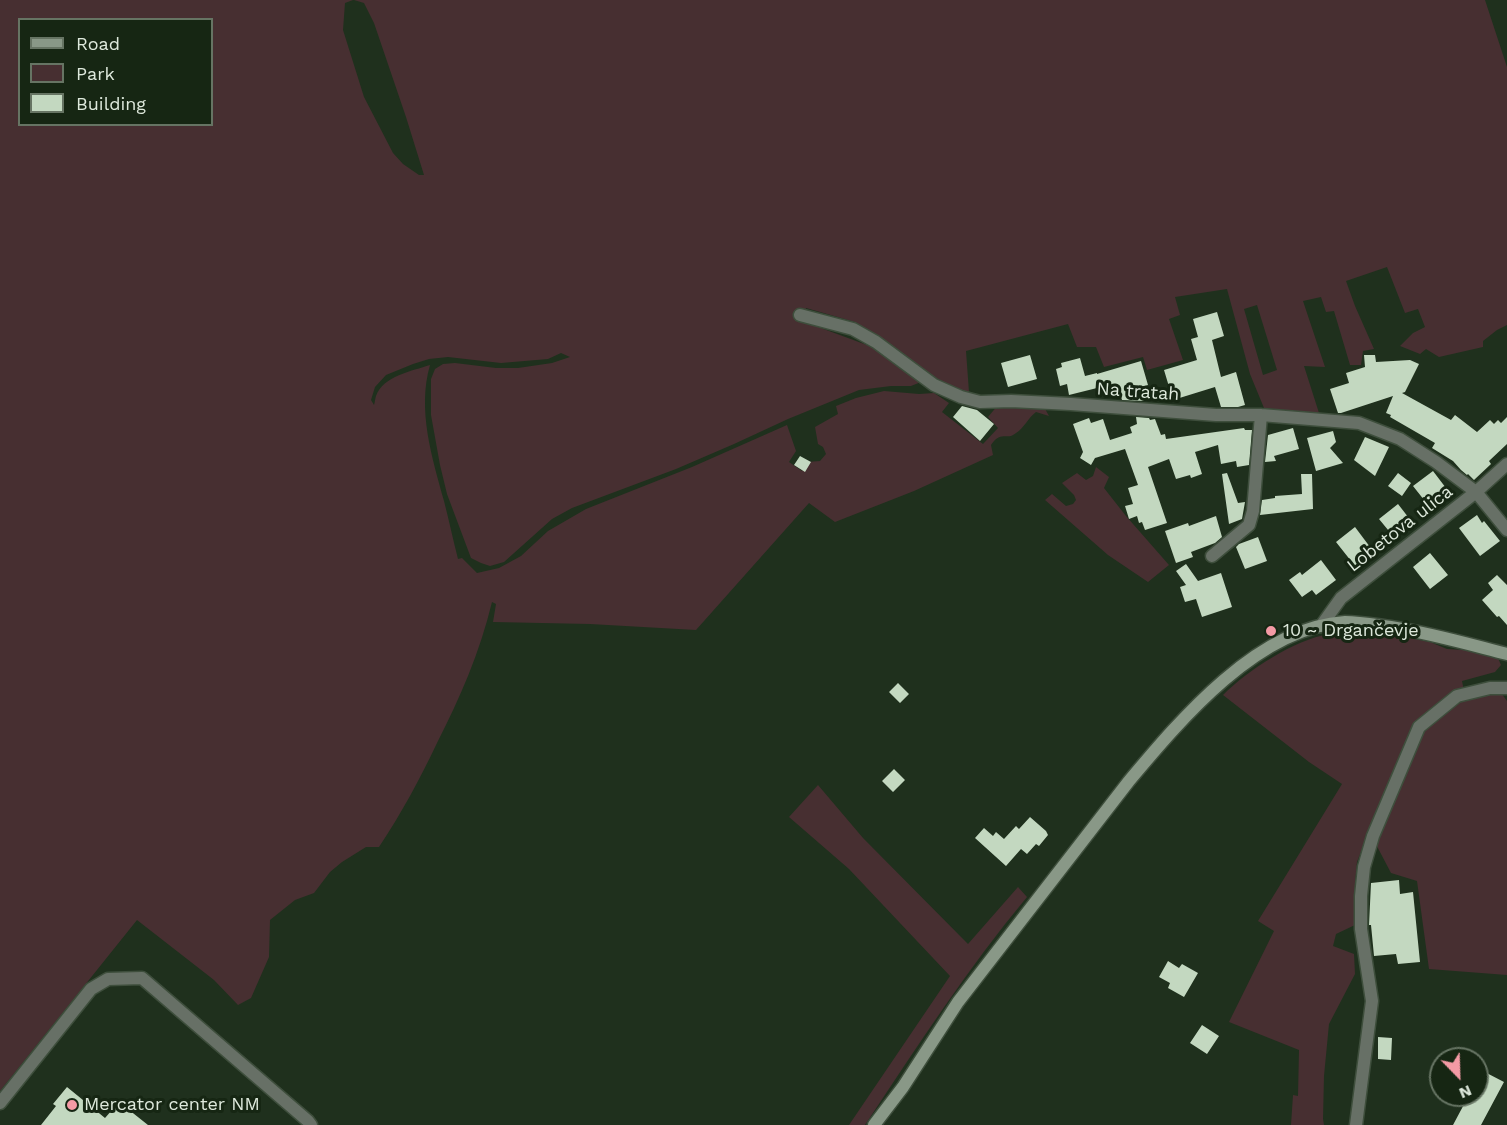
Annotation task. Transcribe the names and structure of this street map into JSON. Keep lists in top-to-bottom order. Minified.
{"streets":{"street":["Na tratah","Lobetova ulica"]},"crossings":[["Na tratah","Lobetova ulica"]],"places":["10 ~ Drgančevje","Mercator center NM"],"legend":["Road","Park","Building"],"north":"bottom right"}
